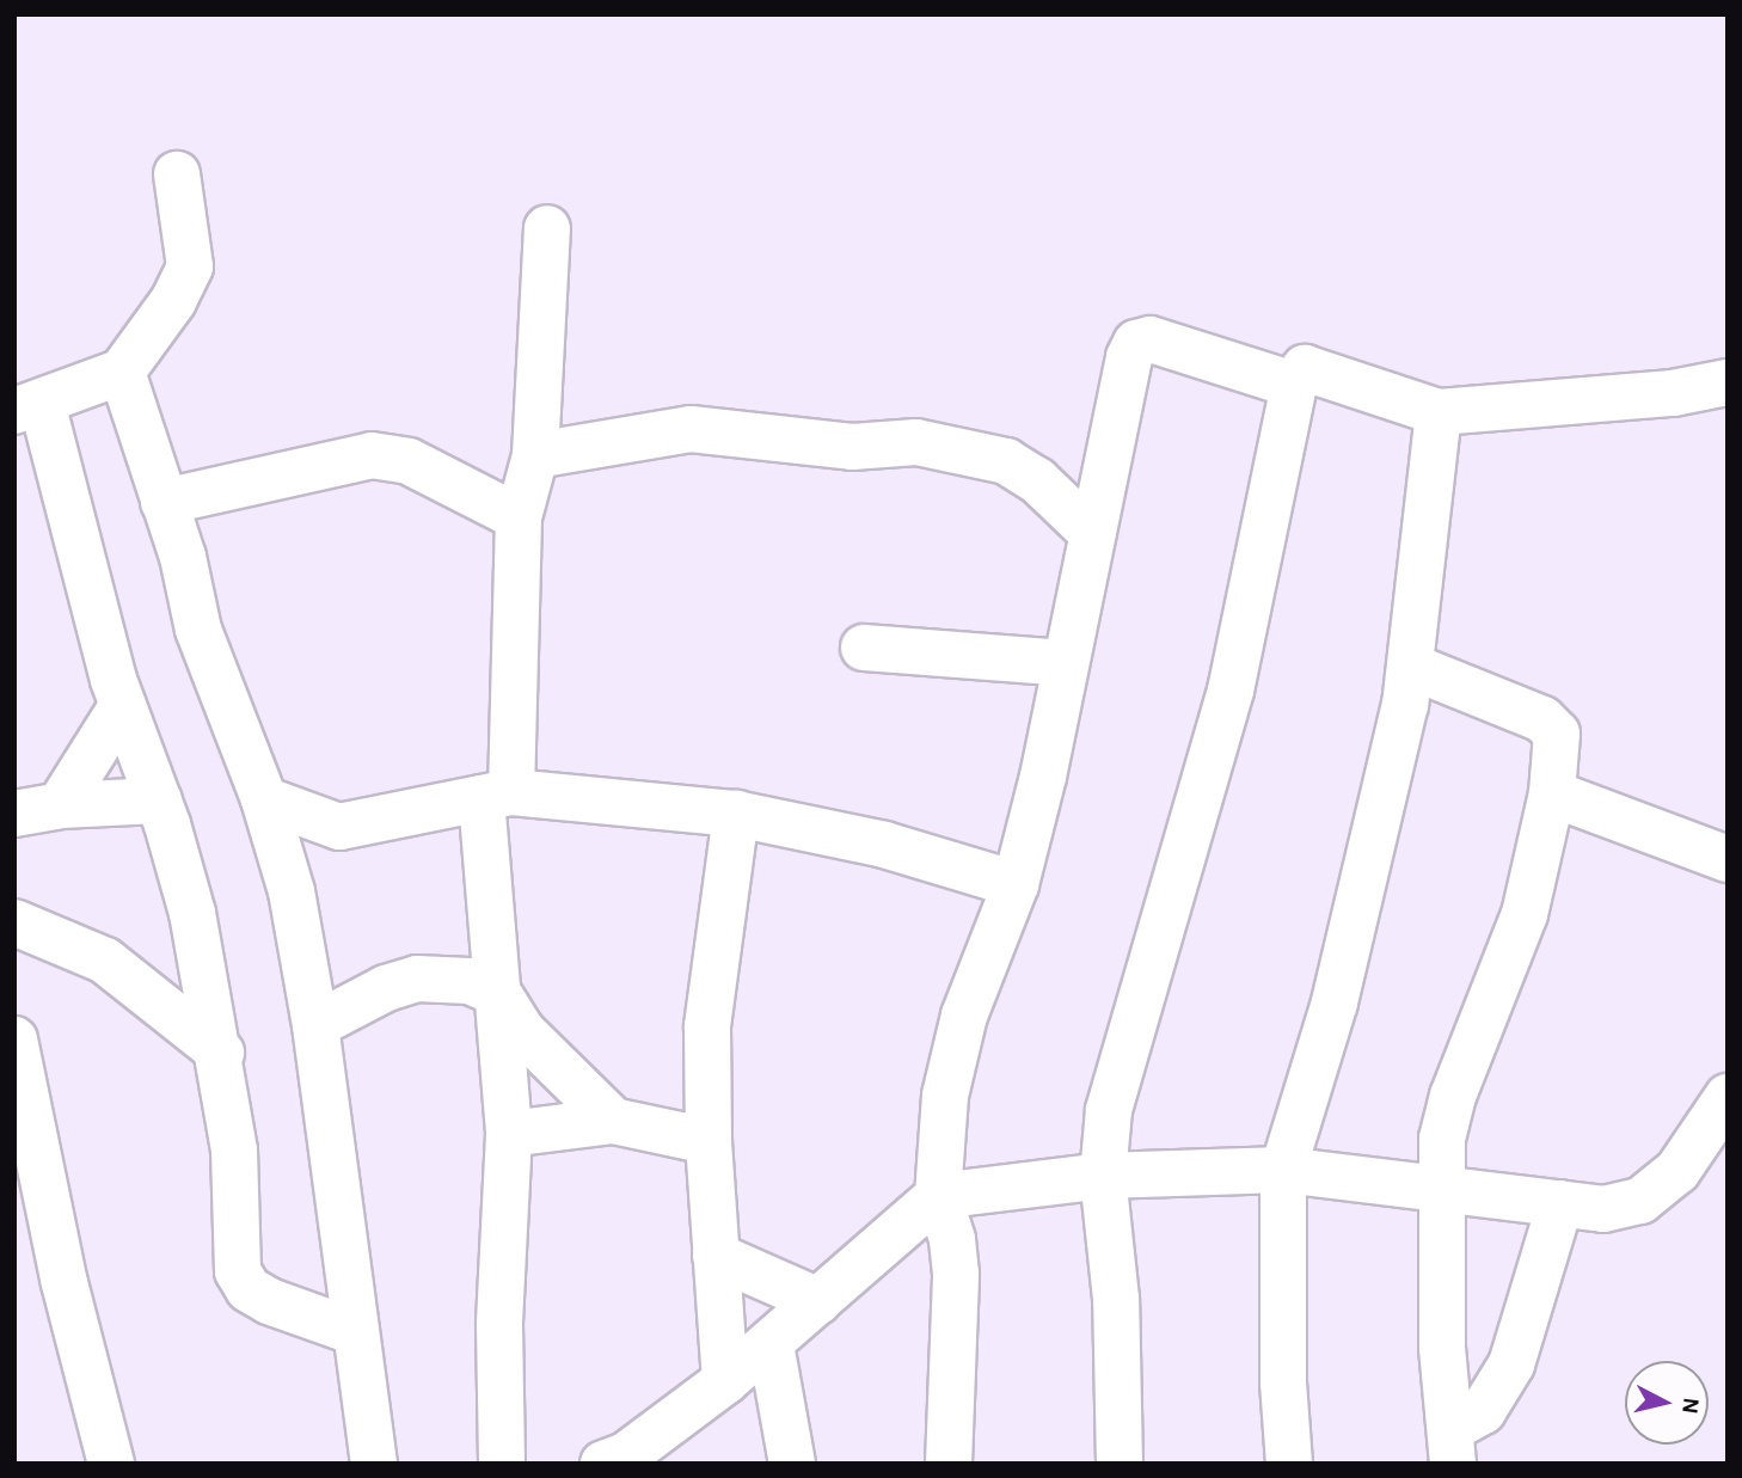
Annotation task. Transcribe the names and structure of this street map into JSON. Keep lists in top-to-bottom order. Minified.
{"north":"right"}
